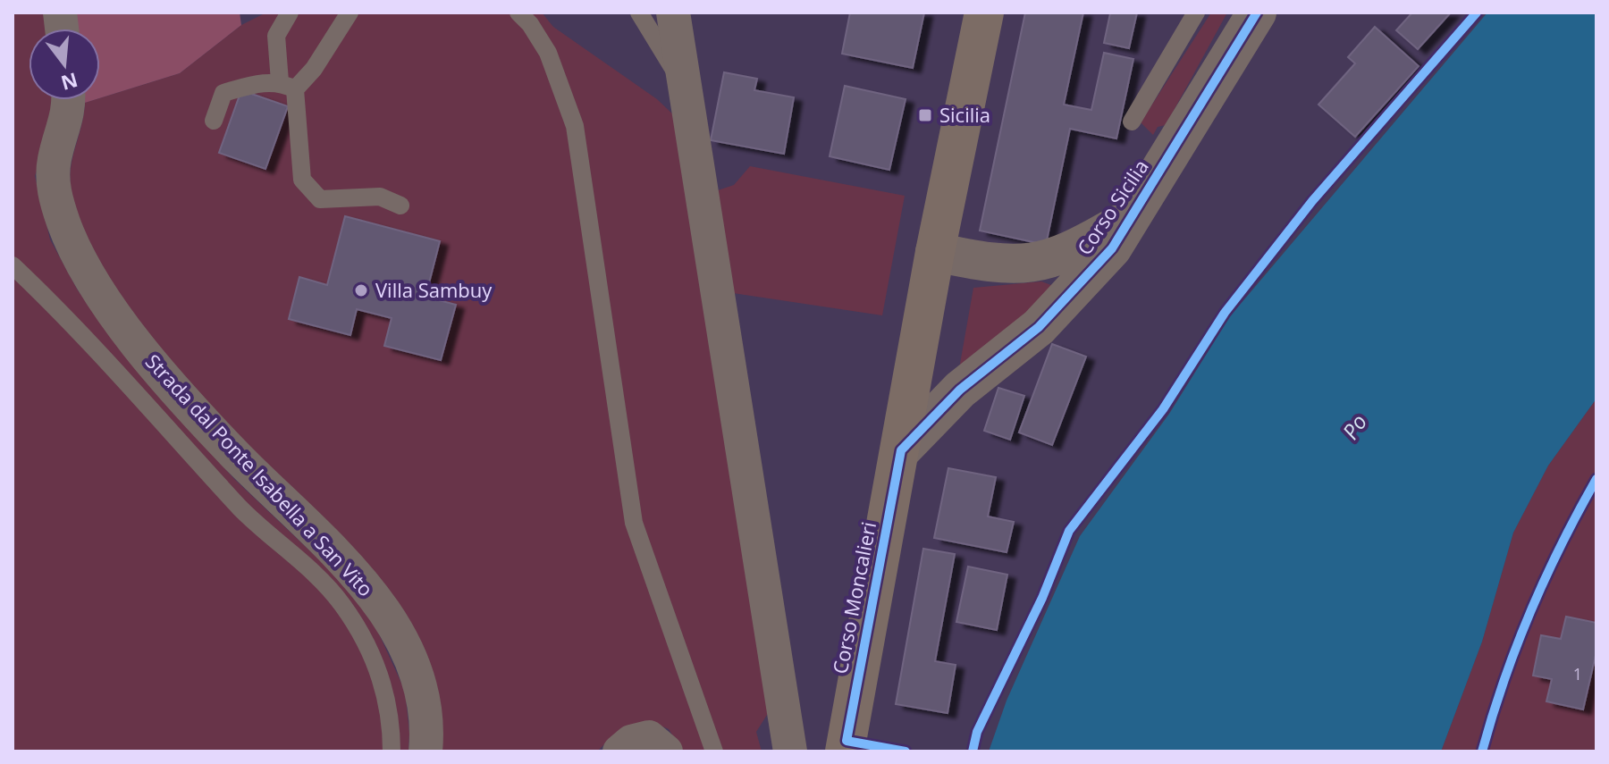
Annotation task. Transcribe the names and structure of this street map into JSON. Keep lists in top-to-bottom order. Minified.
{"streets":{"main road":["Corso Moncalieri"],"street":["Corso Sicilia","Strada dal Ponte Isabella a San Vito"]},"crossings":[["Corso Sicilia","Corso Moncalieri"]],"water":["Po"],"places":{"transit":["Sicilia"],"other":["Villa Sambuy"]},"house_numbers":["1"],"north":"bottom"}
